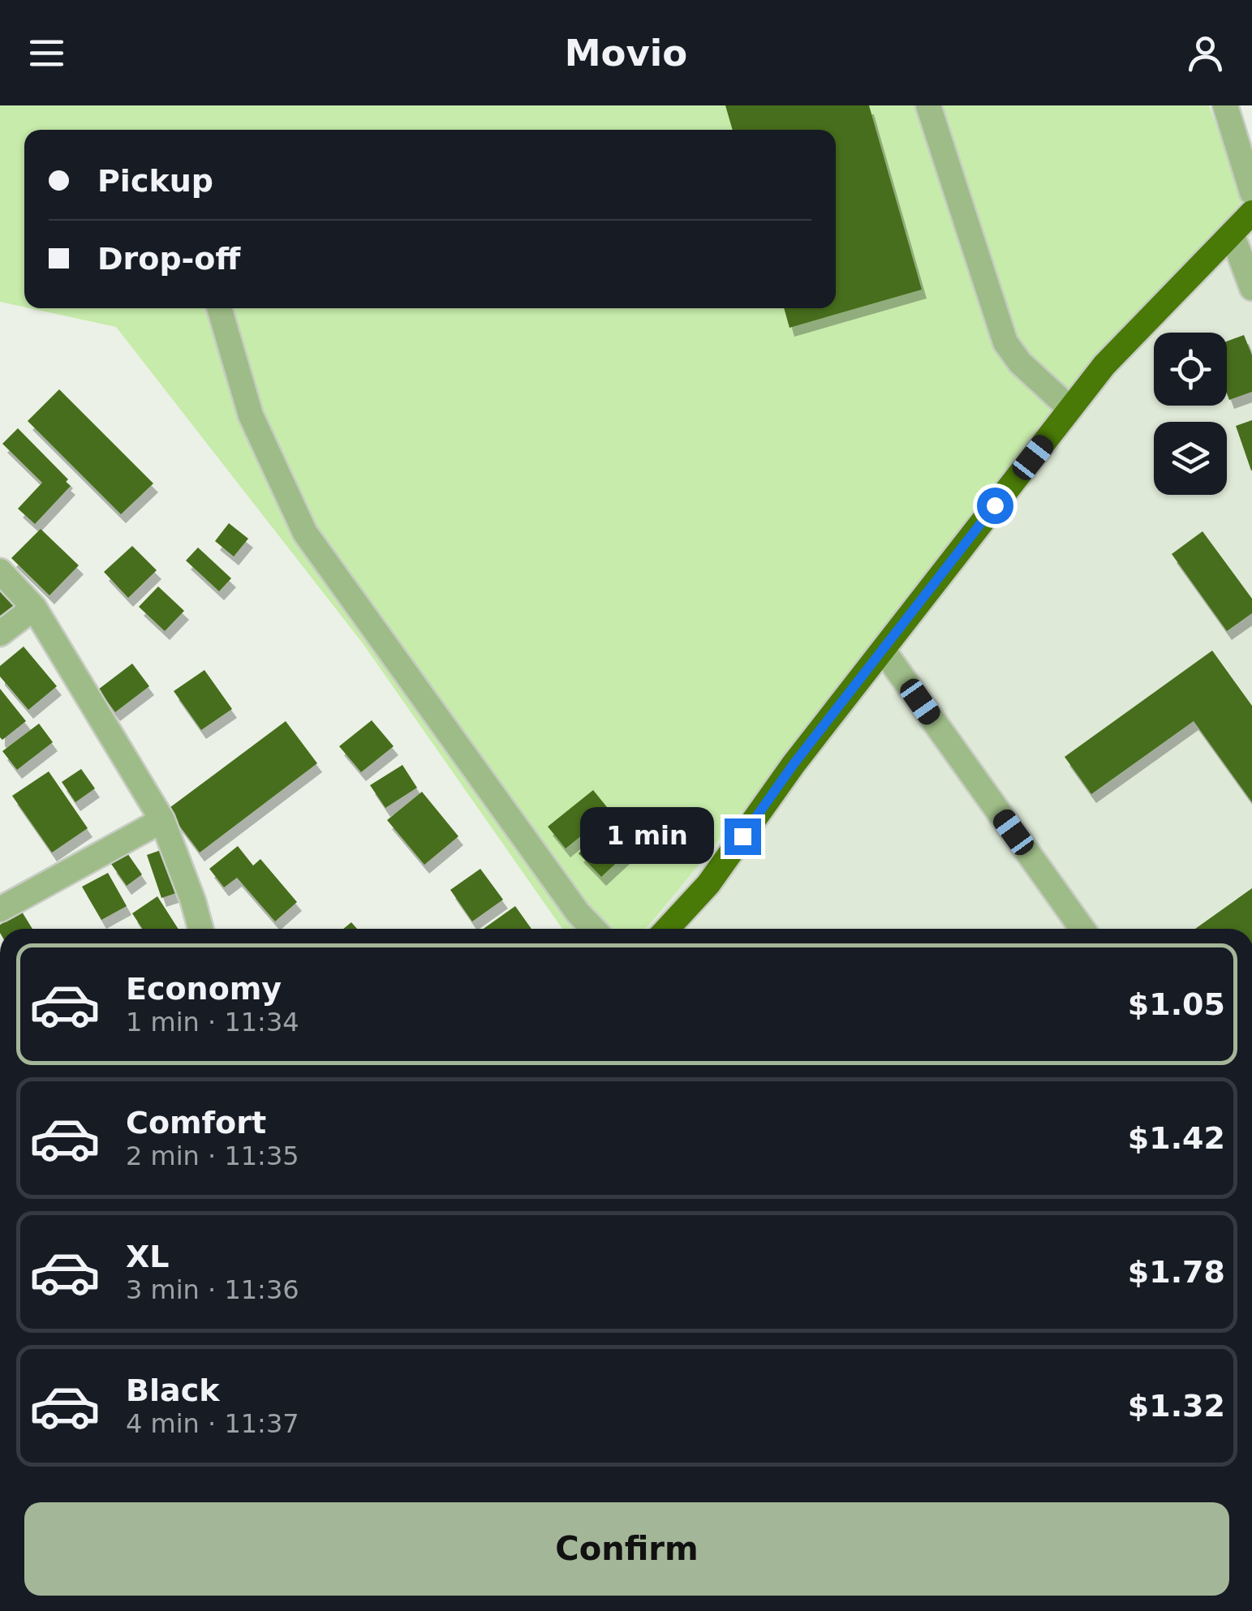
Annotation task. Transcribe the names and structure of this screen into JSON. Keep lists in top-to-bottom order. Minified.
{"page":{"header":"Movio","banner":["Pickup","Drop-off"],"bubble":"1 min","list":[{"name":"Economy","note":"1 min · 11:34","value":"$1.05"},{"name":"Comfort","note":"2 min · 11:35","value":"$1.42"},{"name":"XL","note":"3 min · 11:36","value":"$1.78"},{"name":"Black","note":"4 min · 11:37","value":"$1.32"}],"buttons":"Confirm"}}
